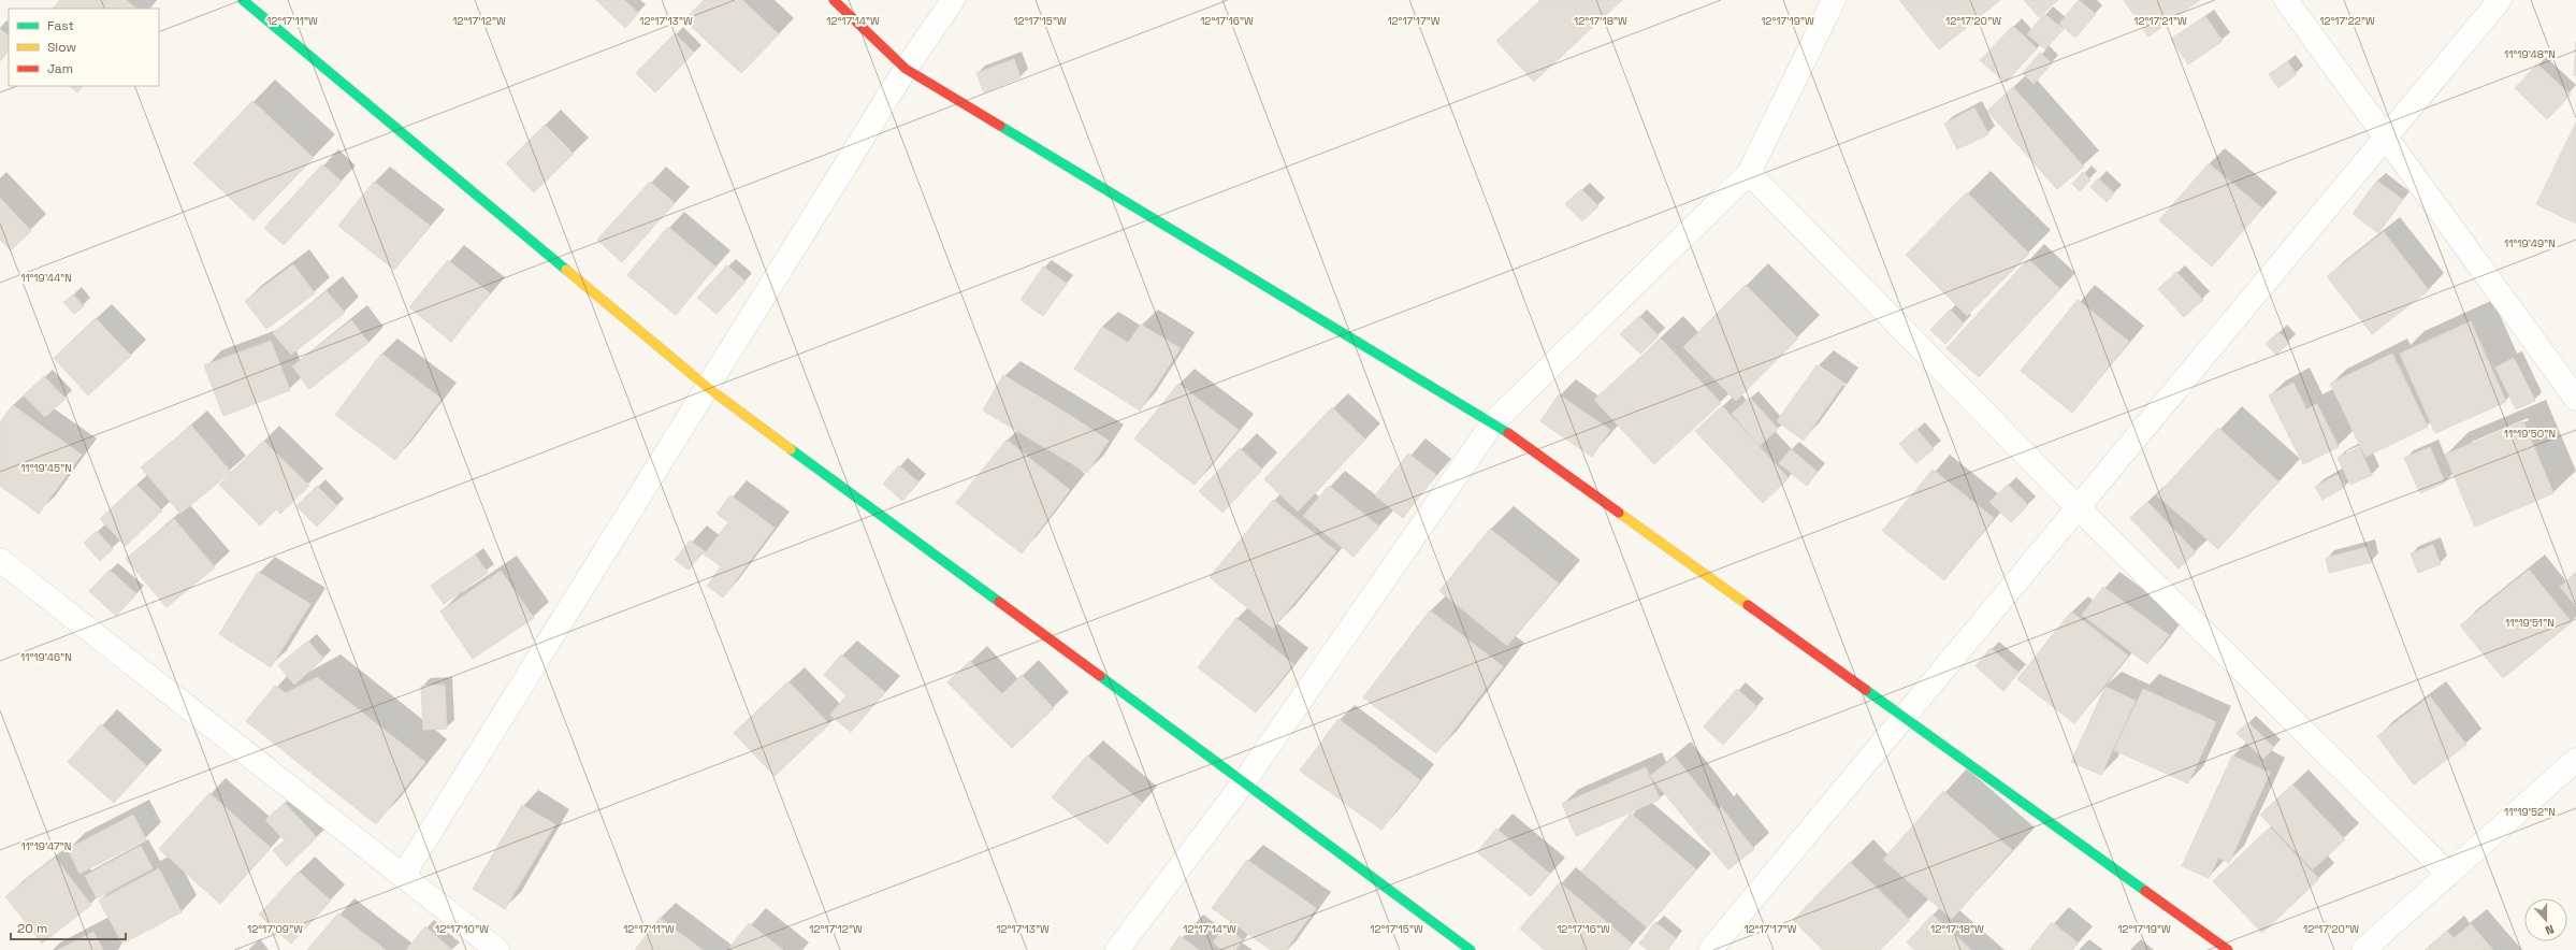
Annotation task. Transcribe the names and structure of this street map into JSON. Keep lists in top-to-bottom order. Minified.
{"legend":["Fast","Slow","Jam"],"scale_bar":"20 m","north":"bottom","coordinates":["12°17'11\"W","12°17'12\"W","12°17'13\"W","12°17'14\"W","12°17'15\"W","12°17'16\"W","12°17'17\"W","12°17'18\"W","12°17'19\"W","12°17'20\"W","12°17'21\"W","12°17'22\"W","11°19'48\"N","11°19'49\"N","11°19'44\"N","11°19'50\"N","11°19'45\"N","11°19'51\"N","11°19'46\"N","11°19'52\"N","11°19'47\"N","12°17'09\"W","12°17'10\"W"]}
